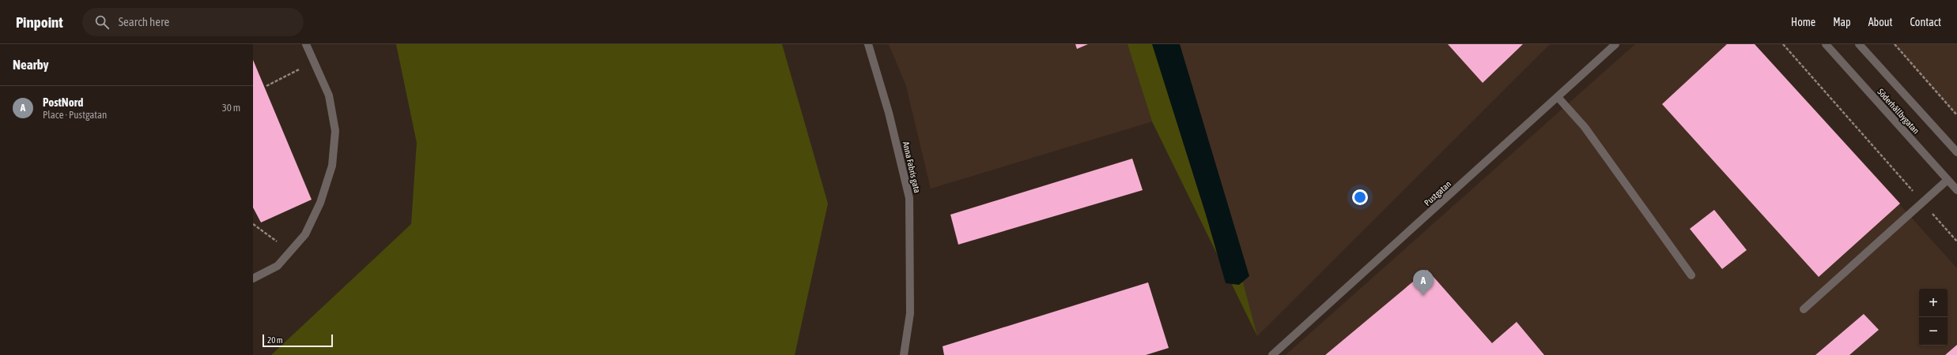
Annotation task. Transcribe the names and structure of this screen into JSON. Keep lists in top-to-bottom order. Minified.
{"streets":{"street":["Söderhällbygatan","Anna Fabris gata","Pustgatan"]},"scale_bar":"20 m","page":{"header":"Pinpoint","search":"Search here","nav":["Home","Map","About","Contact"],"heading":"Nearby","list":[{"mark":"A","name":"PostNord","note":"Place · Pustgatan","value":"30 m"}],"pins":"A","map_buttons":["+","−"],"scale":"20 m"}}
